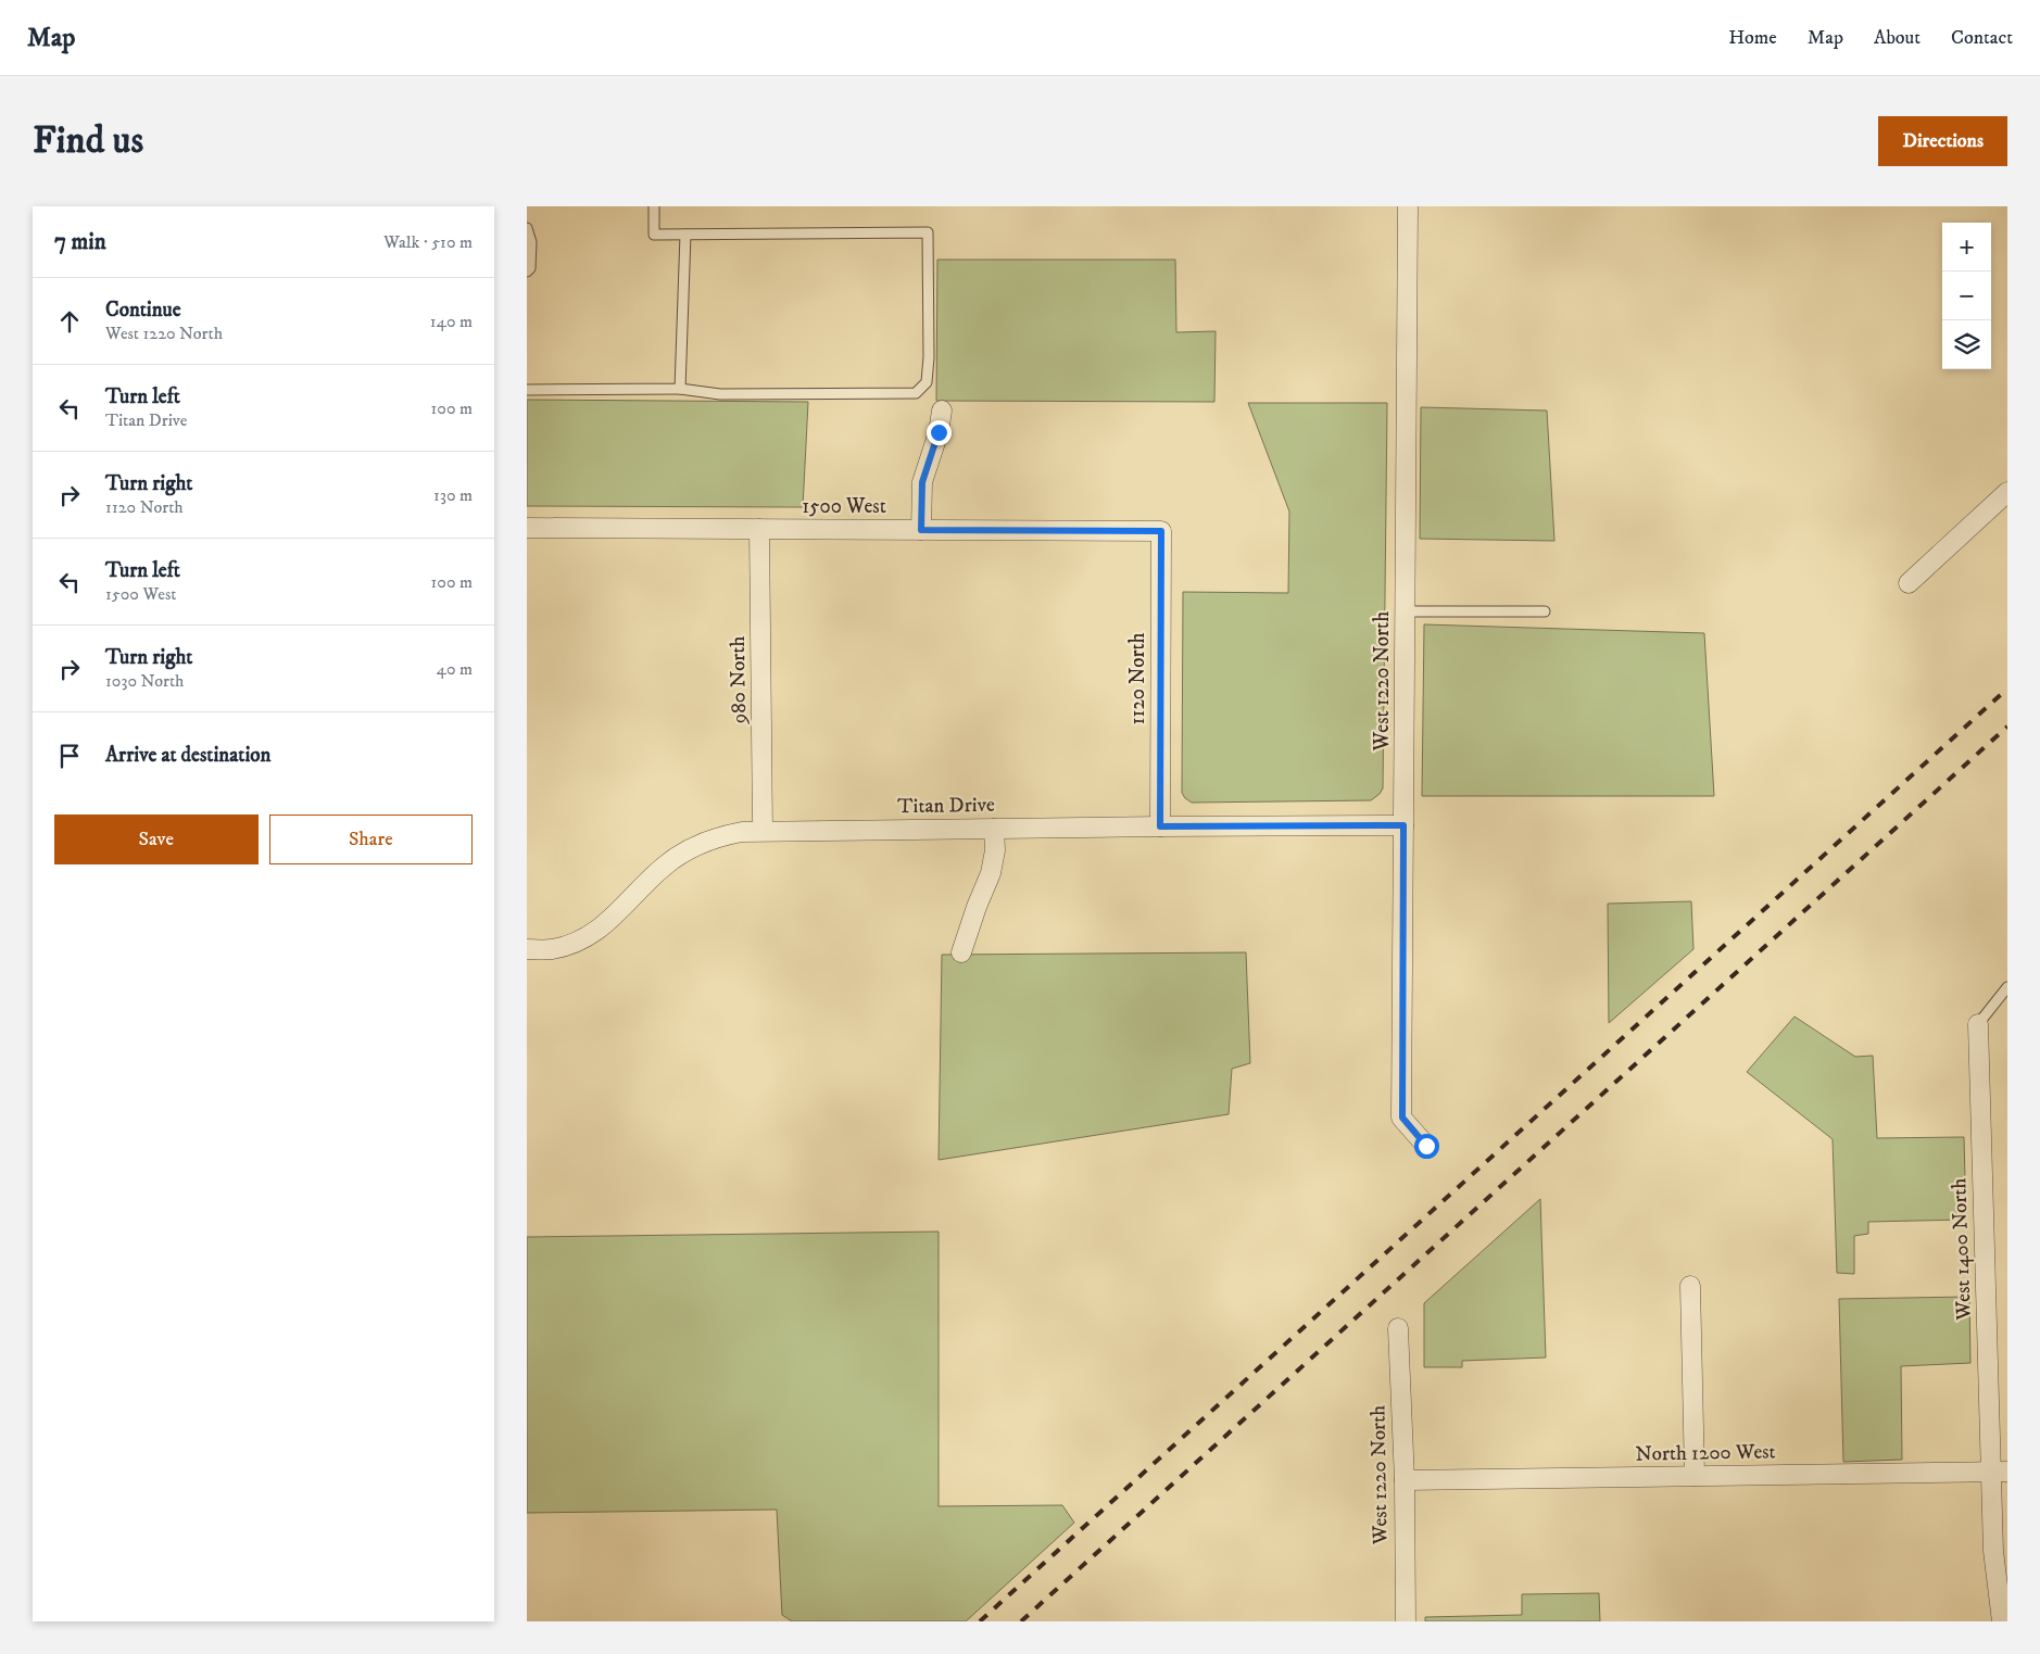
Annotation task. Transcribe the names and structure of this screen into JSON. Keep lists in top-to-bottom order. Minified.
{"streets":{"street":["1500 West","1120 North","980 North","West 1220 North","Titan Drive","West 1400 North","North 1200 West"]},"crossings":[["1500 West","1120 North"],["1500 West","980 North"],["1120 North","Titan Drive"],["980 North","Titan Drive"],["West 1220 North","Titan Drive"],["West 1220 North","North 1200 West"],["West 1400 North","North 1200 West"]],"page":{"header":"Map","nav":["Home","Map","About","Contact"],"buttons":["Directions",["Save","Share"]],"title":"Find us","heading":["7 min","Walk · 510 m"],"map_buttons":["+","−"],"list":[["Continue","West 1220 North","140 m"],["Turn left","Titan Drive","100 m"],["Turn right","1120 North","130 m"],["Turn left","1500 West","100 m"],["Turn right","1030 North","40 m"],"Arrive at destination"]}}
